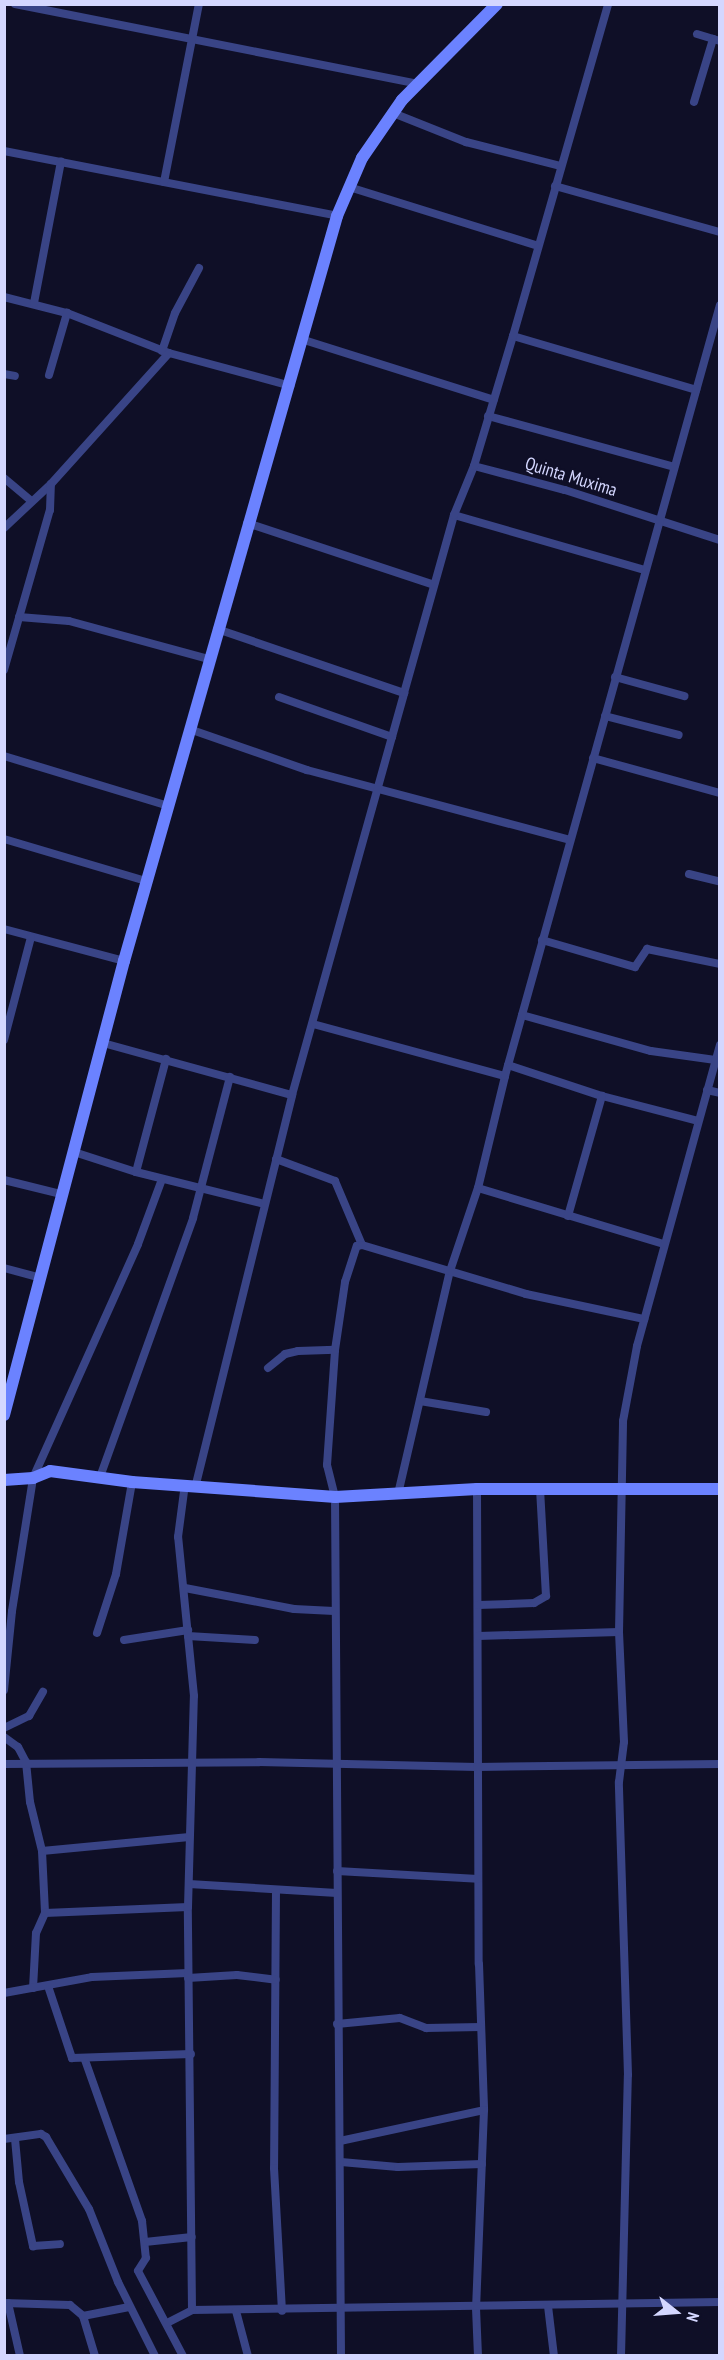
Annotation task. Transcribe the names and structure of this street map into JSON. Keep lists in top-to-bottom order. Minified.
{"streets":{"street":["Quinta Muxima"]},"north":"right"}
